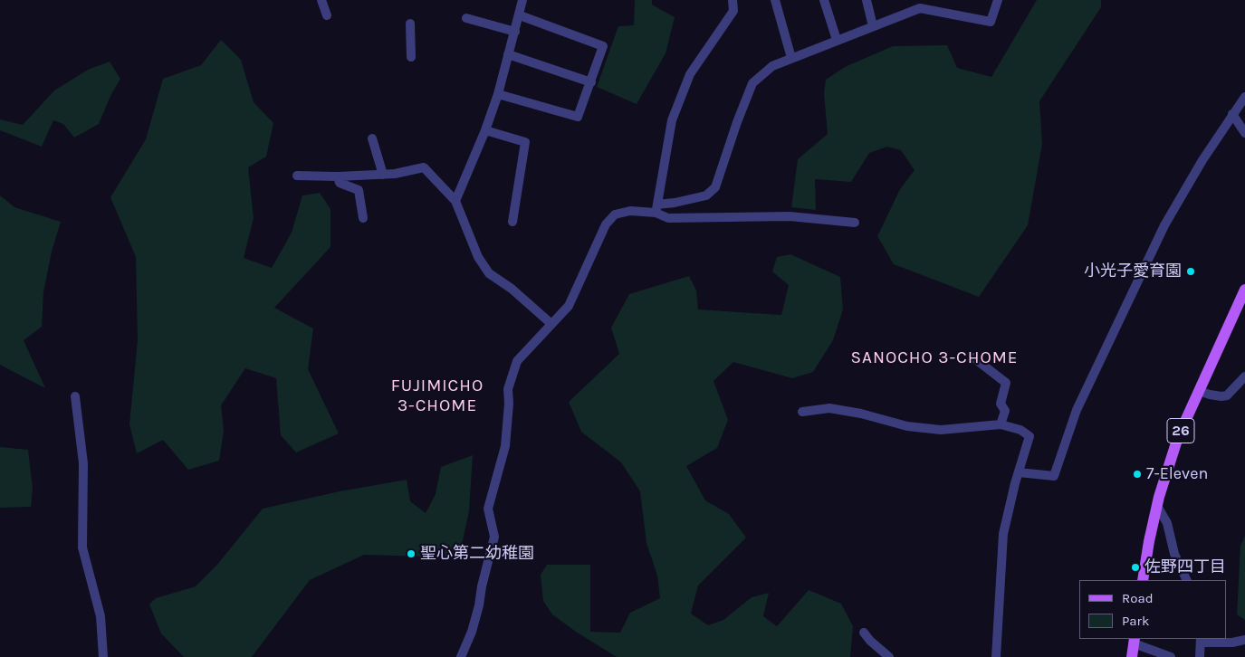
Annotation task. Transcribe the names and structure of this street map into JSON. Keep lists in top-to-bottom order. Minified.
{"streets":{"main road":["26"]},"districts":["SANOCHO 3-CHOME","FUJIMICHO 3-CHOME"],"places":["小光子愛育園","7-Eleven","聖心第二幼稚園","佐野四丁目"],"legend":["Road","Park"]}
